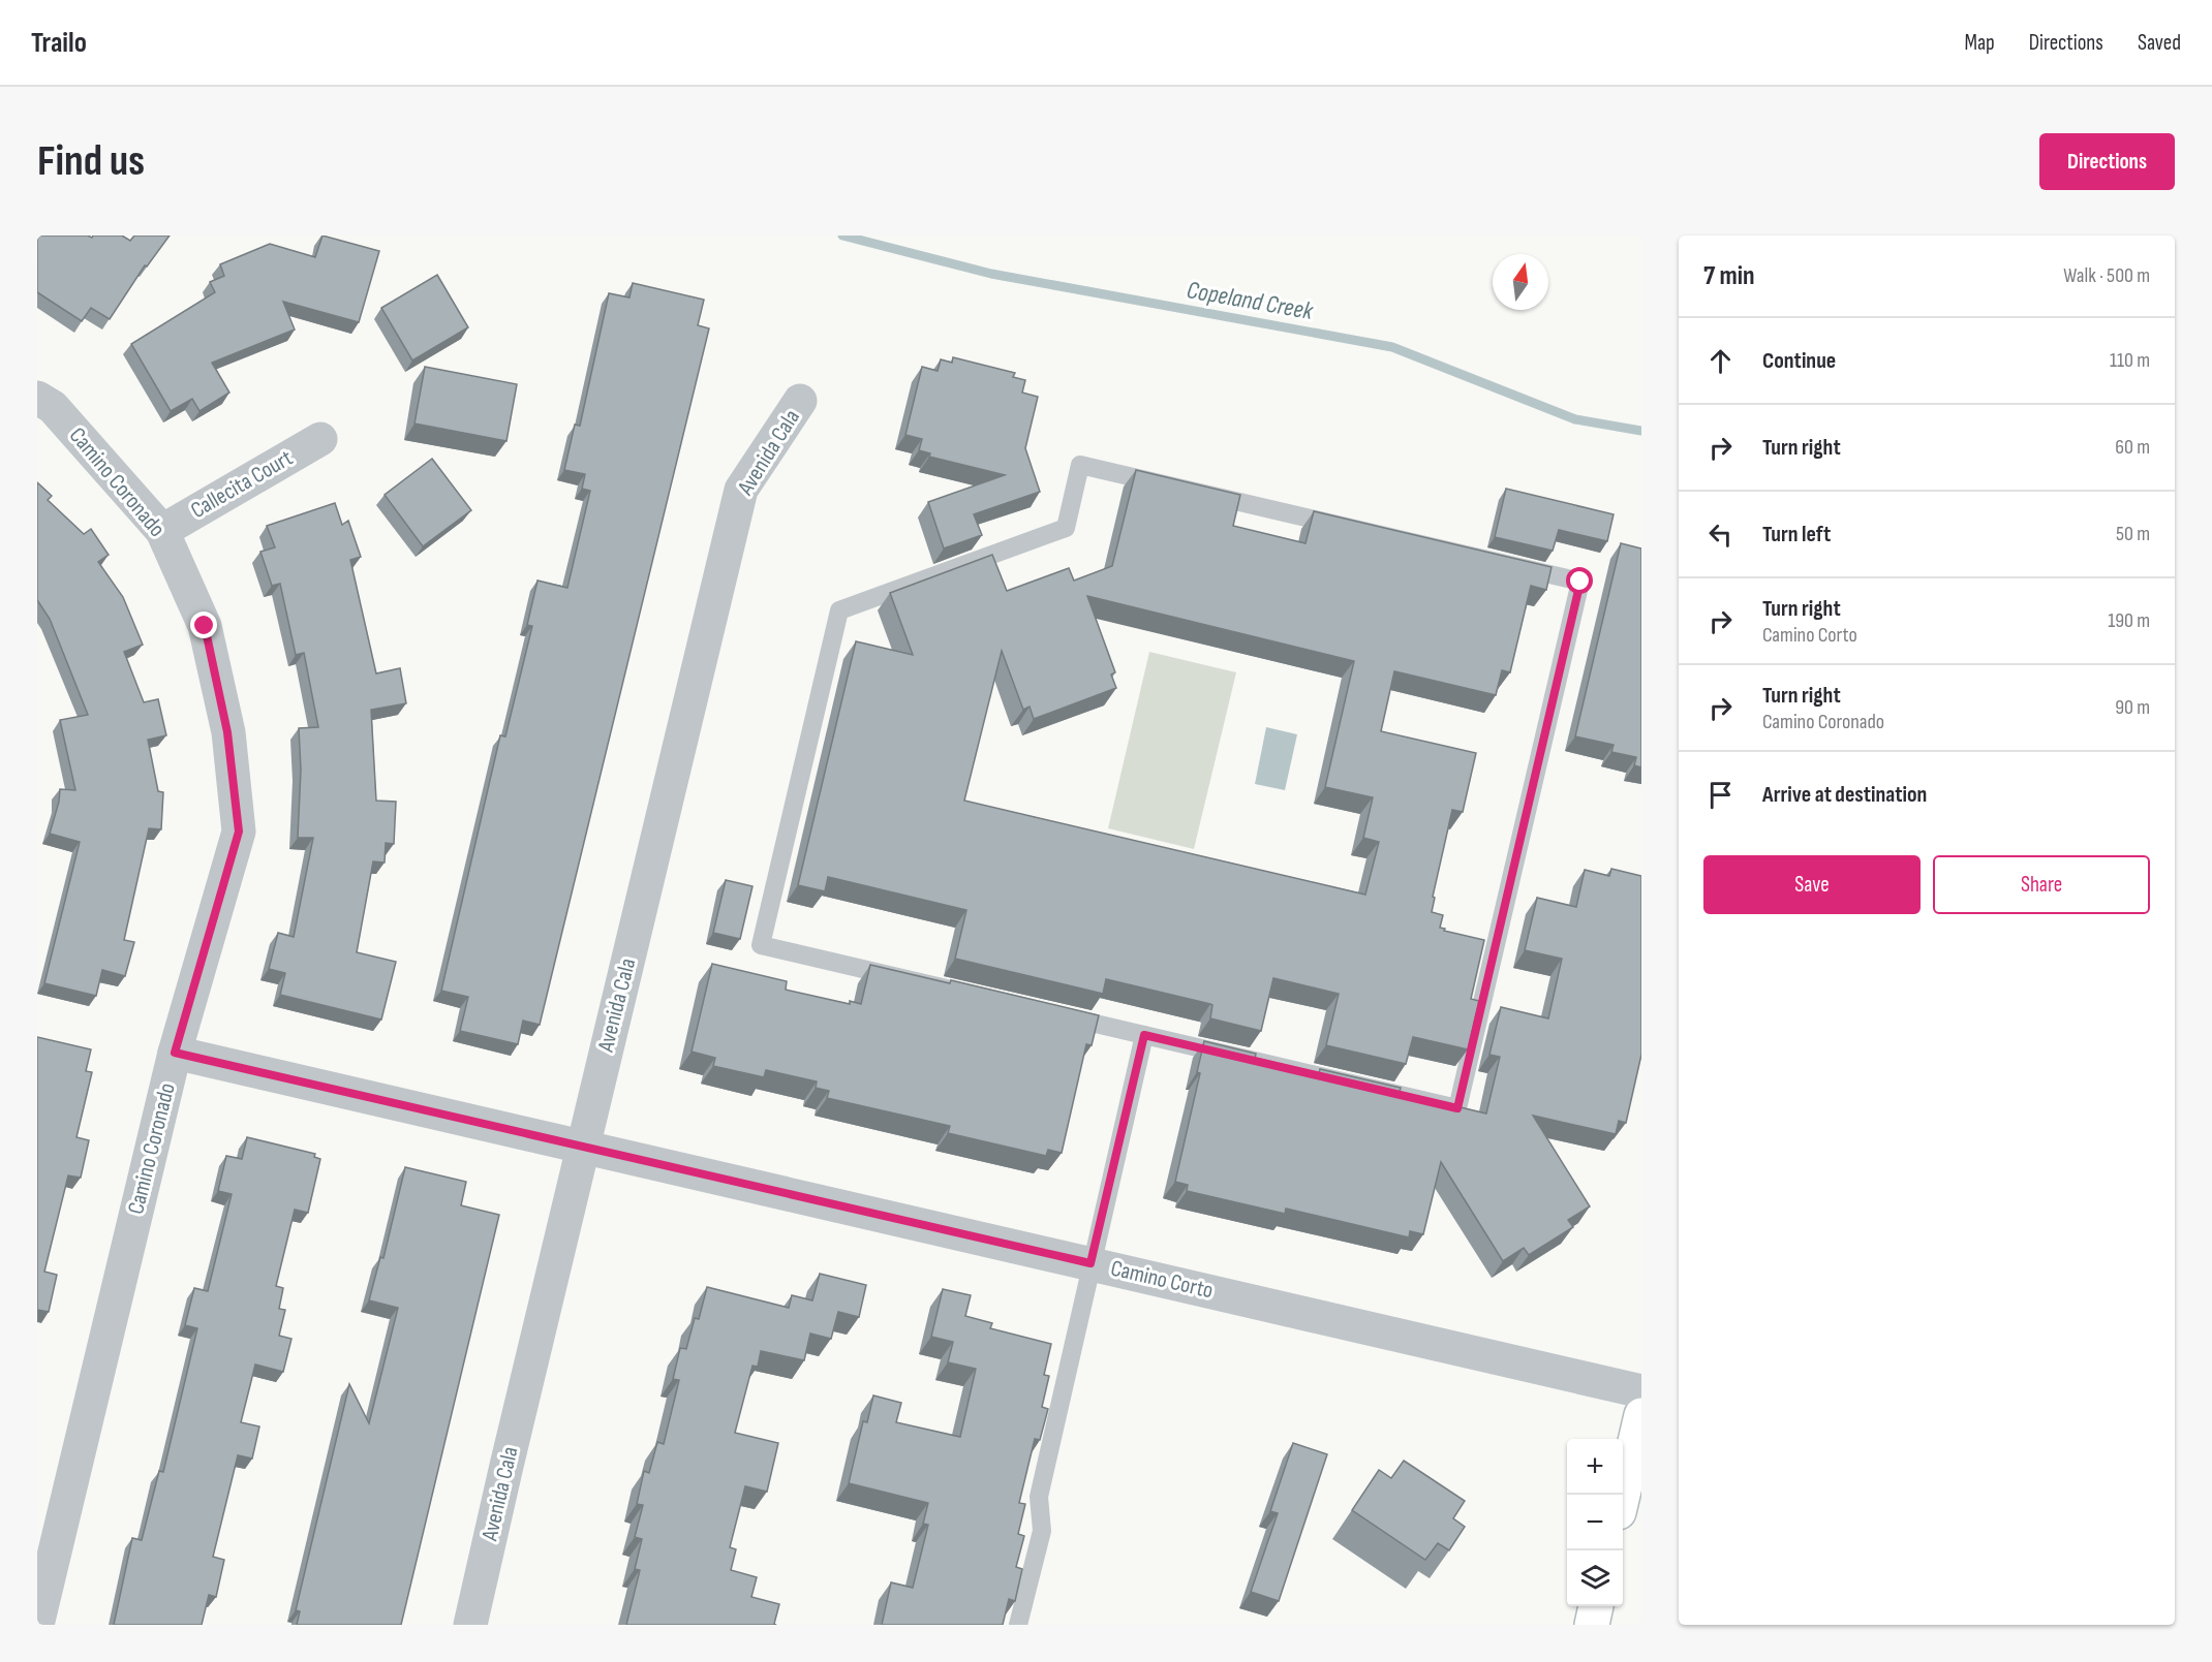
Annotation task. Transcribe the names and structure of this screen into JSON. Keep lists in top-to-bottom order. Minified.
{"streets":{"street":["Avenida Cala","Camino Coronado","Callecita Court","Camino Corto"]},"crossings":[["Avenida Cala","Camino Corto"],["Camino Coronado","Callecita Court"],["Camino Coronado","Camino Corto"]],"water":["Copeland Creek"],"north":"top","page":{"header":"Trailo","nav":["Map","Directions","Saved"],"buttons":["Directions",["Save","Share"]],"title":"Find us","heading":["7 min","Walk · 500 m"],"list":[["Continue","110 m"],["Turn right","60 m"],["Turn left","50 m"],["Turn right","Camino Corto","190 m"],["Turn right","Camino Coronado","90 m"],"Arrive at destination"],"map_buttons":["+","−"]}}
